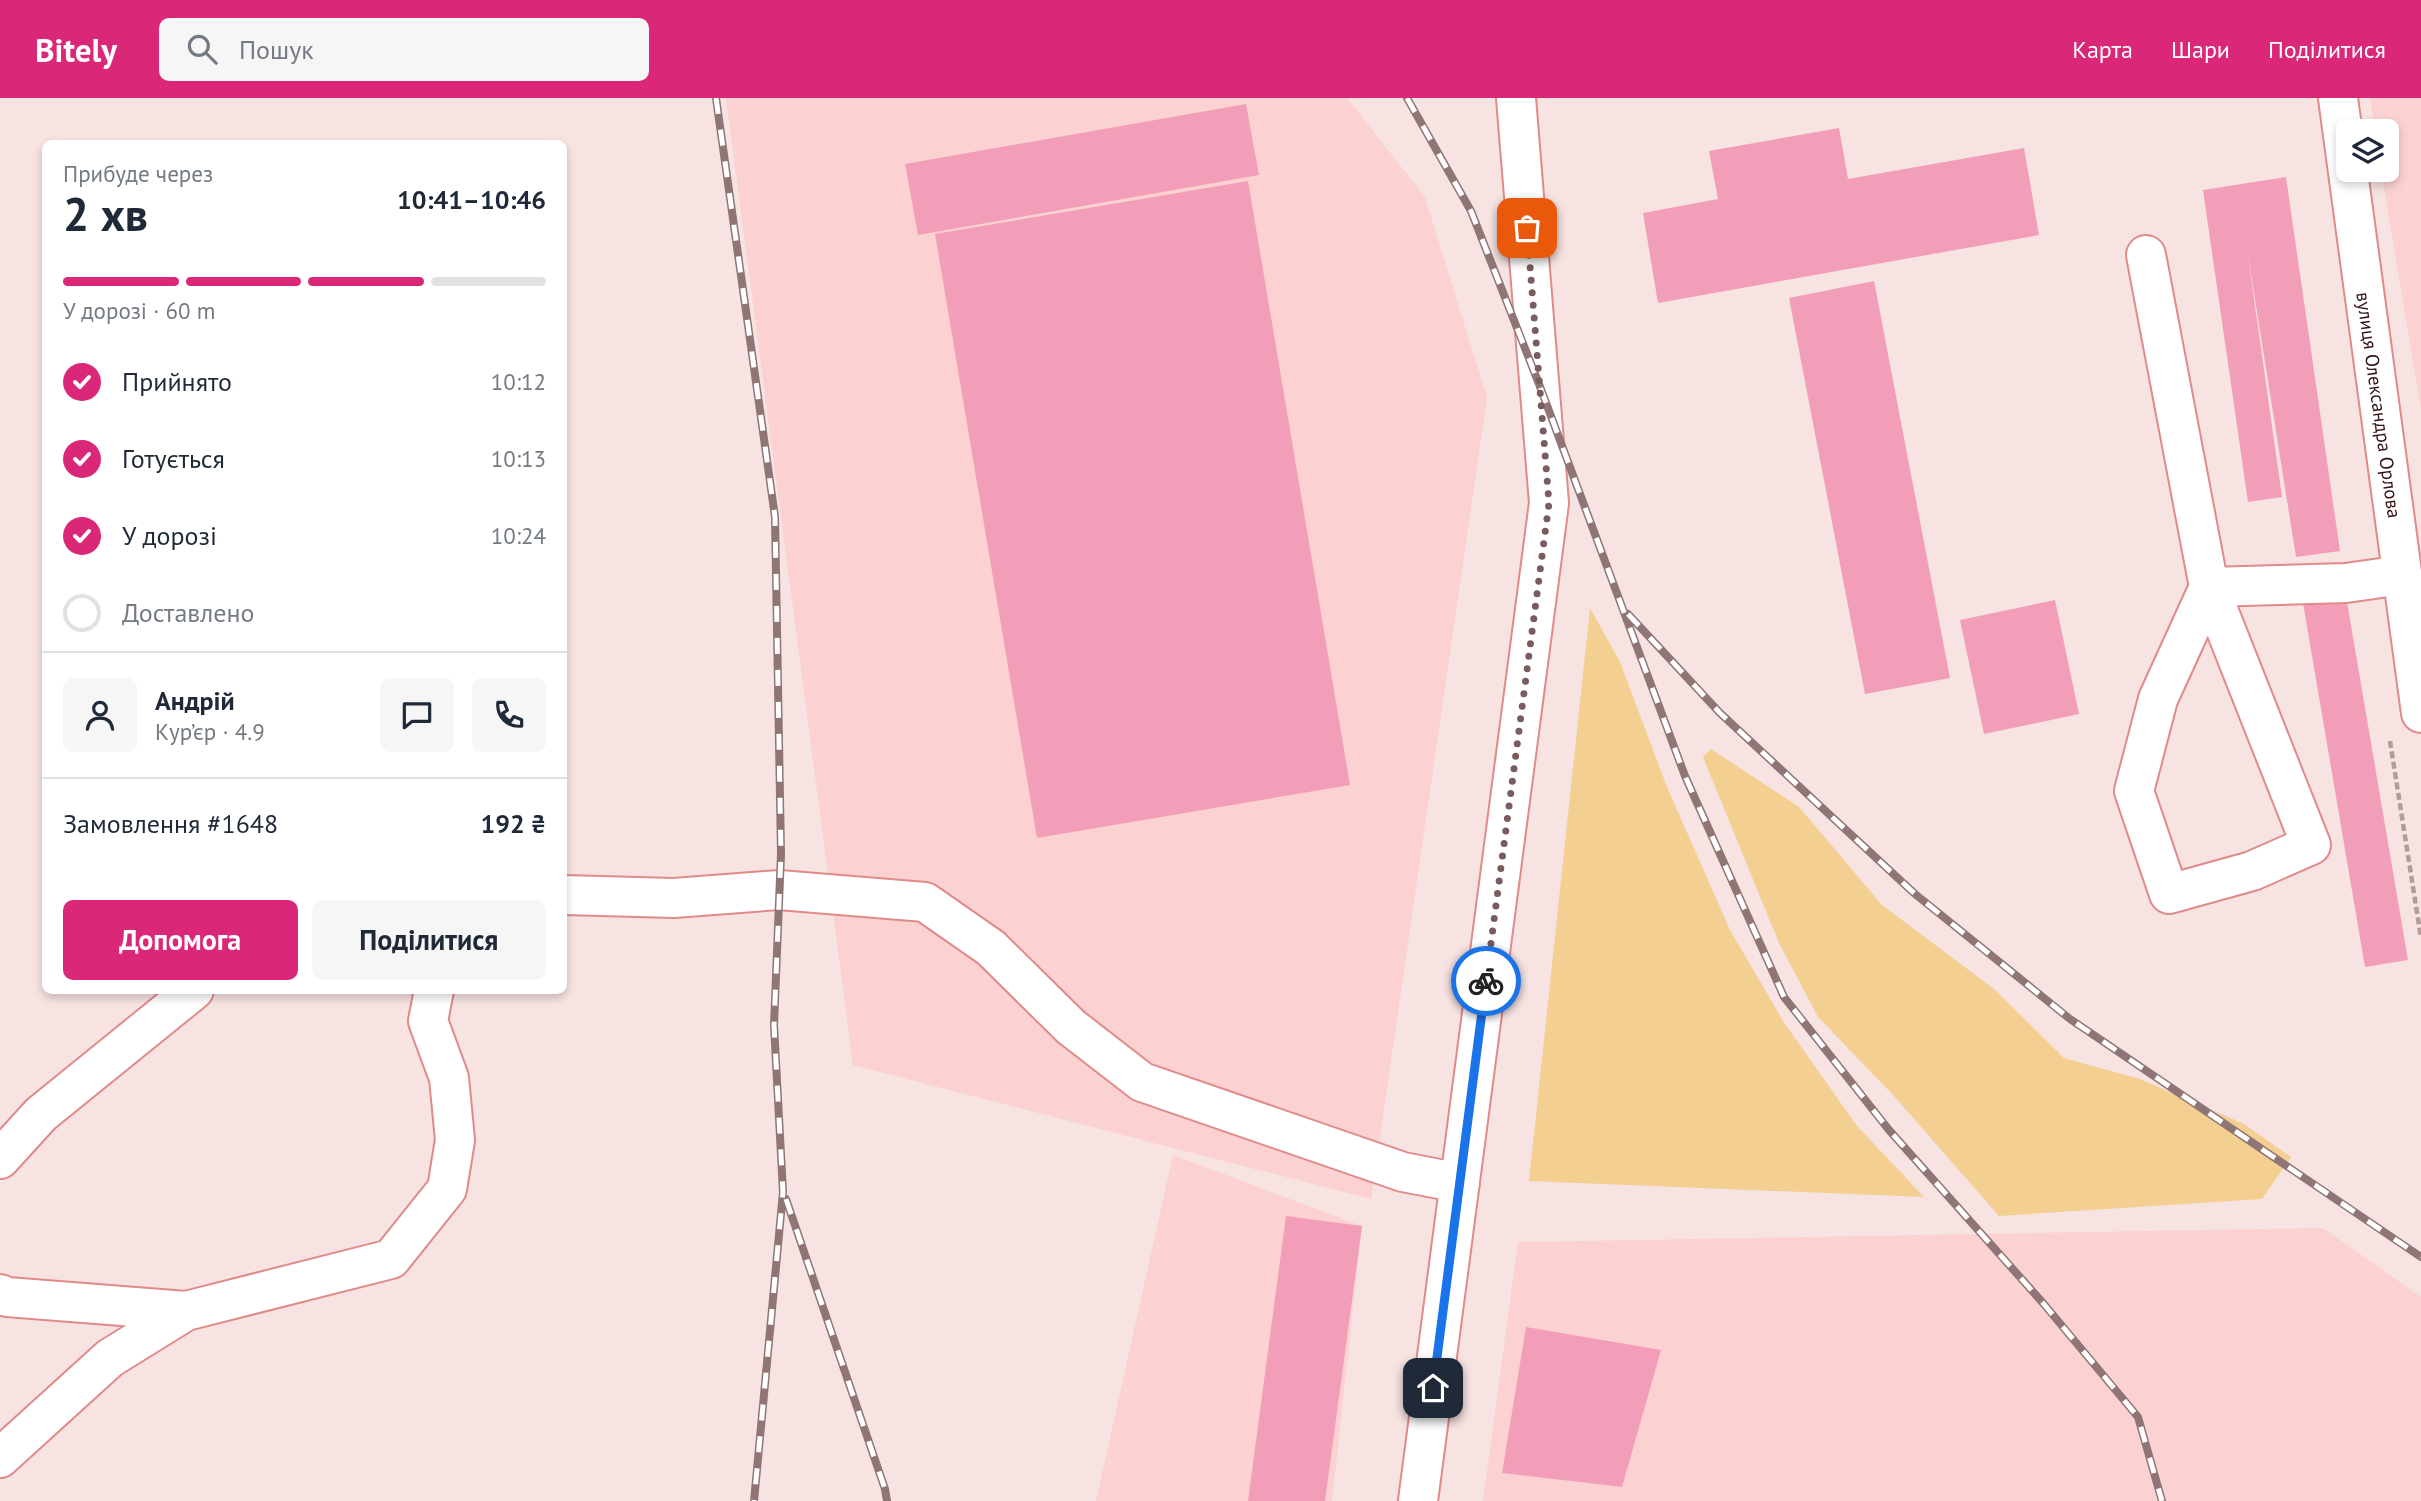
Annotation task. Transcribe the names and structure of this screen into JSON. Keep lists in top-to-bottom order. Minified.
{"streets":{"street":["вулиця Олександра Орлова"]},"page":{"header":"Bitely","search":"Пошук","nav":["Карта","Шари","Поділитися"],"heading":["2 хв","Прибуде через","10:41–10:46"],"panel":["Андрій","Кур’єр · 4.9","Замовлення #1648","192 ₴"],"bar":"У дорозі · 60 m","list":[["Прийнято","10:12"],["Готується","10:13"],["У дорозі","10:24"],"Доставлено"],"buttons":["Допомога","Поділитися"]}}
